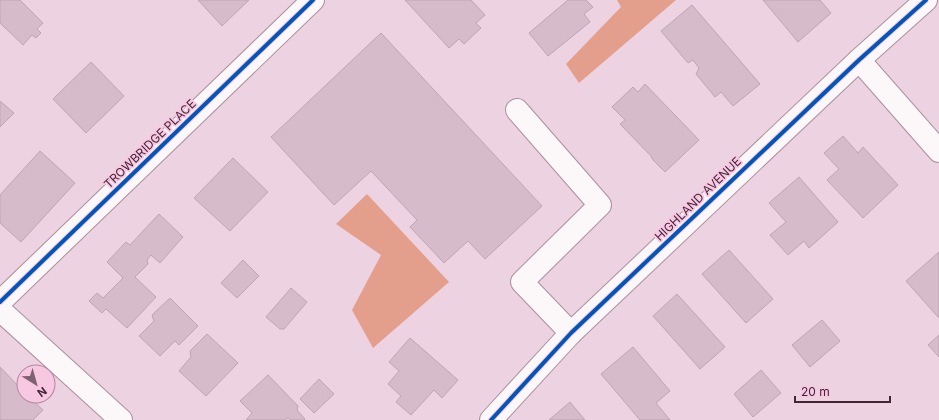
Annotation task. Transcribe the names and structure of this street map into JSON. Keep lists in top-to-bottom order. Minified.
{"streets":{"street":["TROWBRIDGE PLACE","HIGHLAND AVENUE"]},"scale_bar":"20 m","north":"bottom right"}
